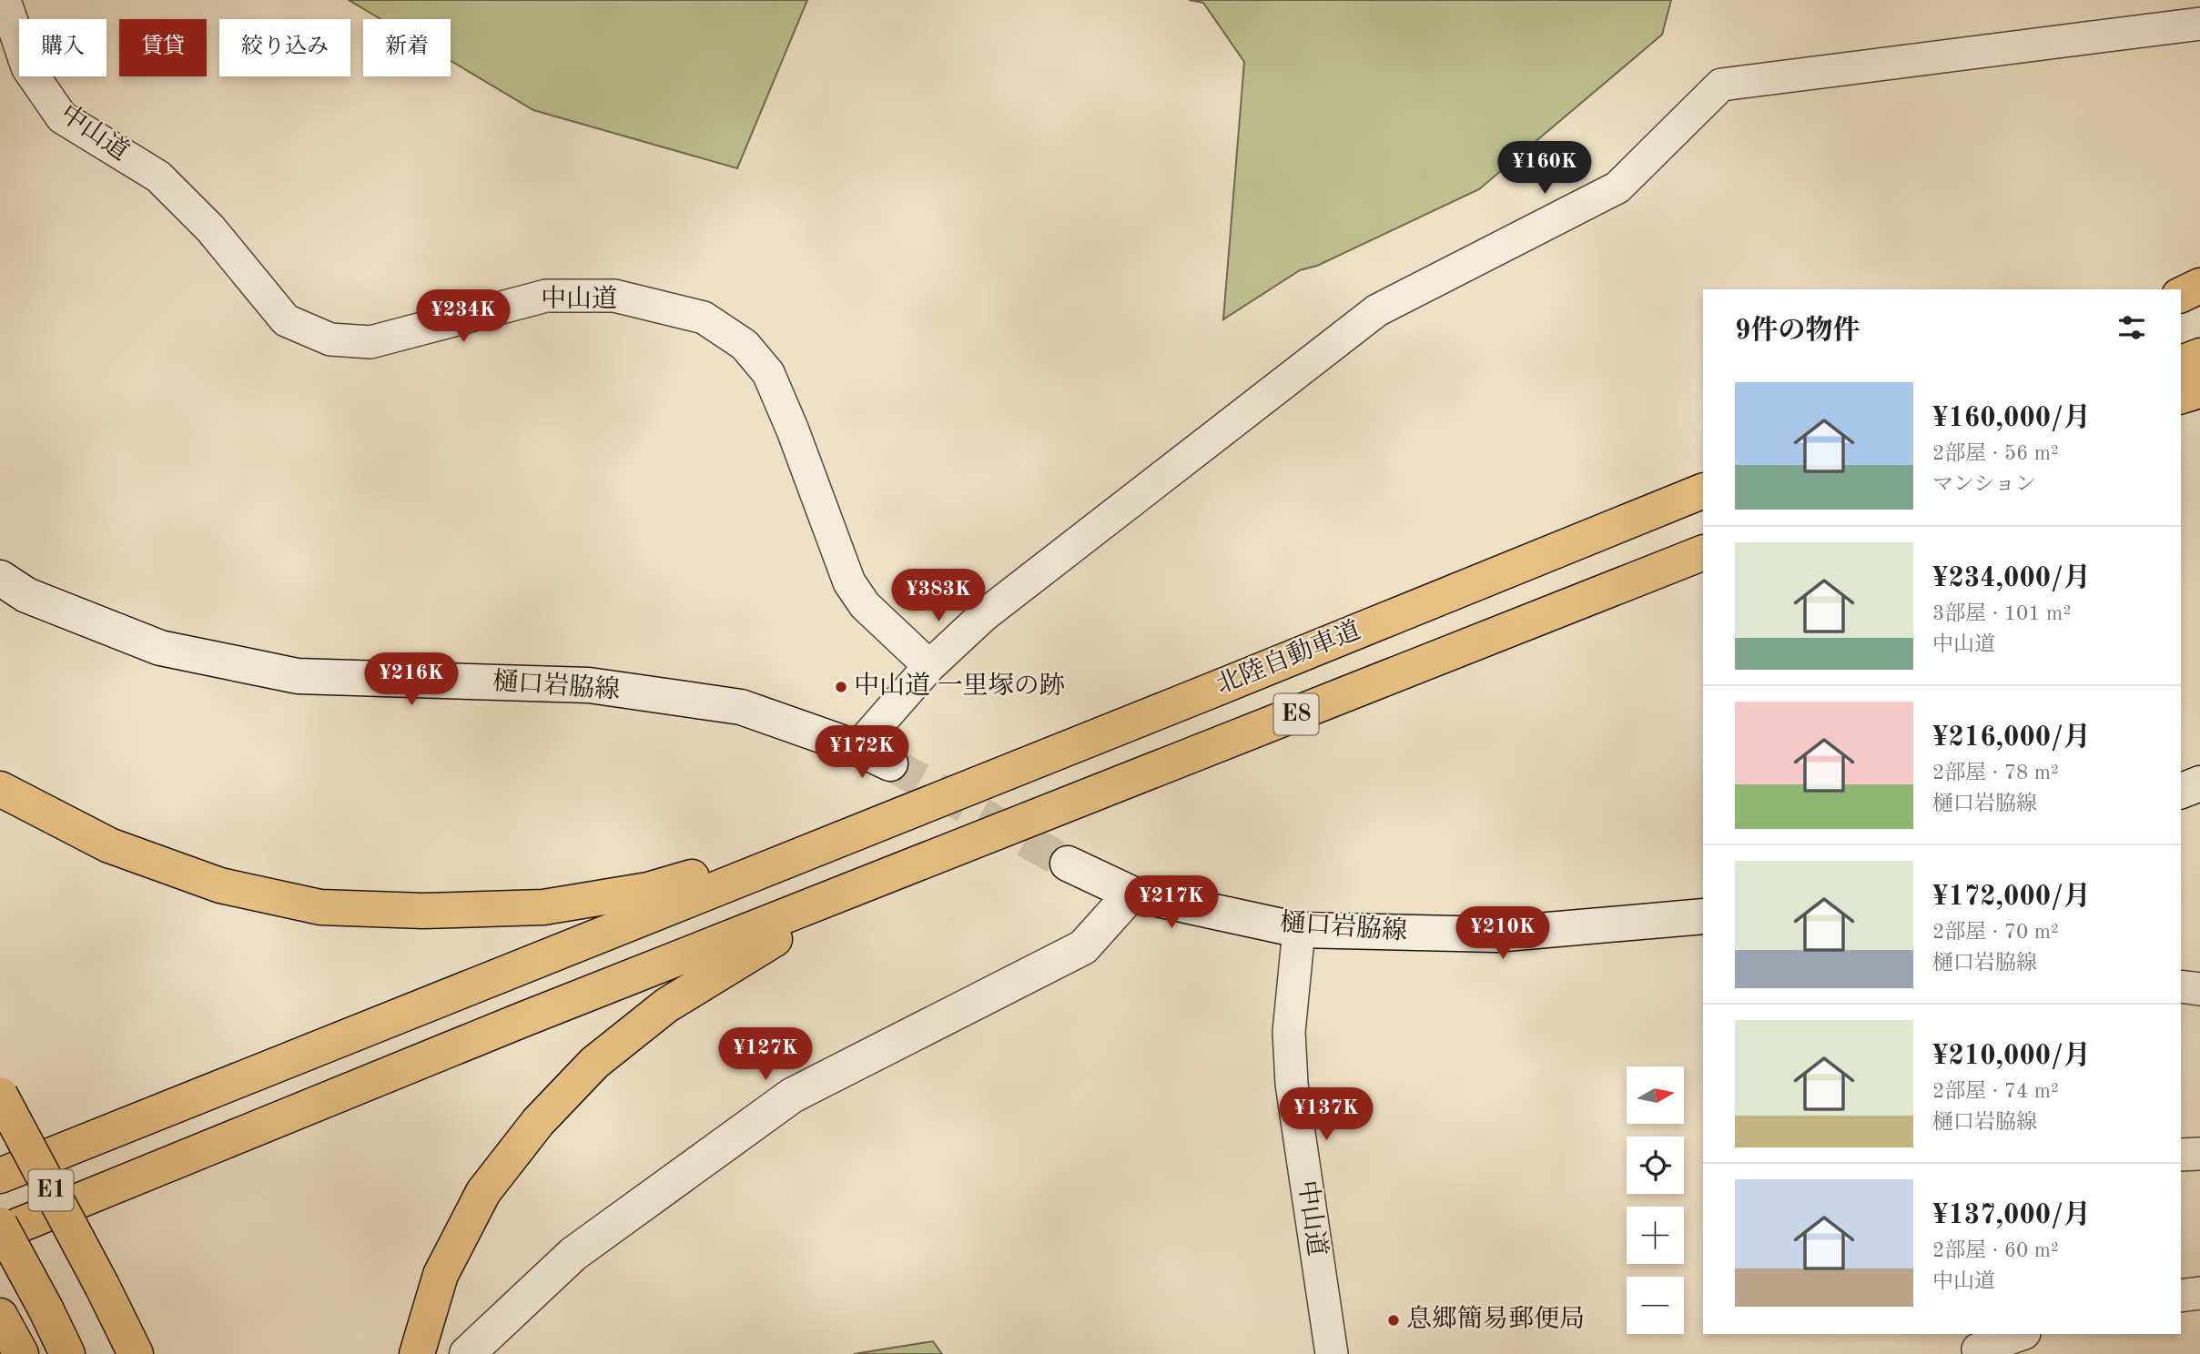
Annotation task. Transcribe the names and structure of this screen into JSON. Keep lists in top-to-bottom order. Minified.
{"streets":{"highway":["北陸自動車道","E8","E1"],"main road":["樋口岩脇線"],"street":["中山道"]},"crossings":[["中山道","樋口岩脇線"]],"places":["中山道 一里塚の跡","息郷簡易郵便局"],"north":"right","page":{"chip":["購入","賃貸","絞り込み","新着"],"price":["¥160K","¥234K","¥383K","¥216K","¥172K","¥217K","¥210K","¥127K","¥137K"],"heading":"9件の物件","list":[{"name":"¥160,000/月","note":"2部屋 · 56 m² · マンション"},{"name":"¥234,000/月","note":"3部屋 · 101 m² · 中山道"},{"name":"¥216,000/月","note":"2部屋 · 78 m² · 樋口岩脇線"},{"name":"¥172,000/月","note":"2部屋 · 70 m² · 樋口岩脇線"},{"name":"¥210,000/月","note":"2部屋 · 74 m² · 樋口岩脇線"},{"name":"¥137,000/月","note":"2部屋 · 60 m² · 中山道"}],"map_buttons":["+","−"]}}
